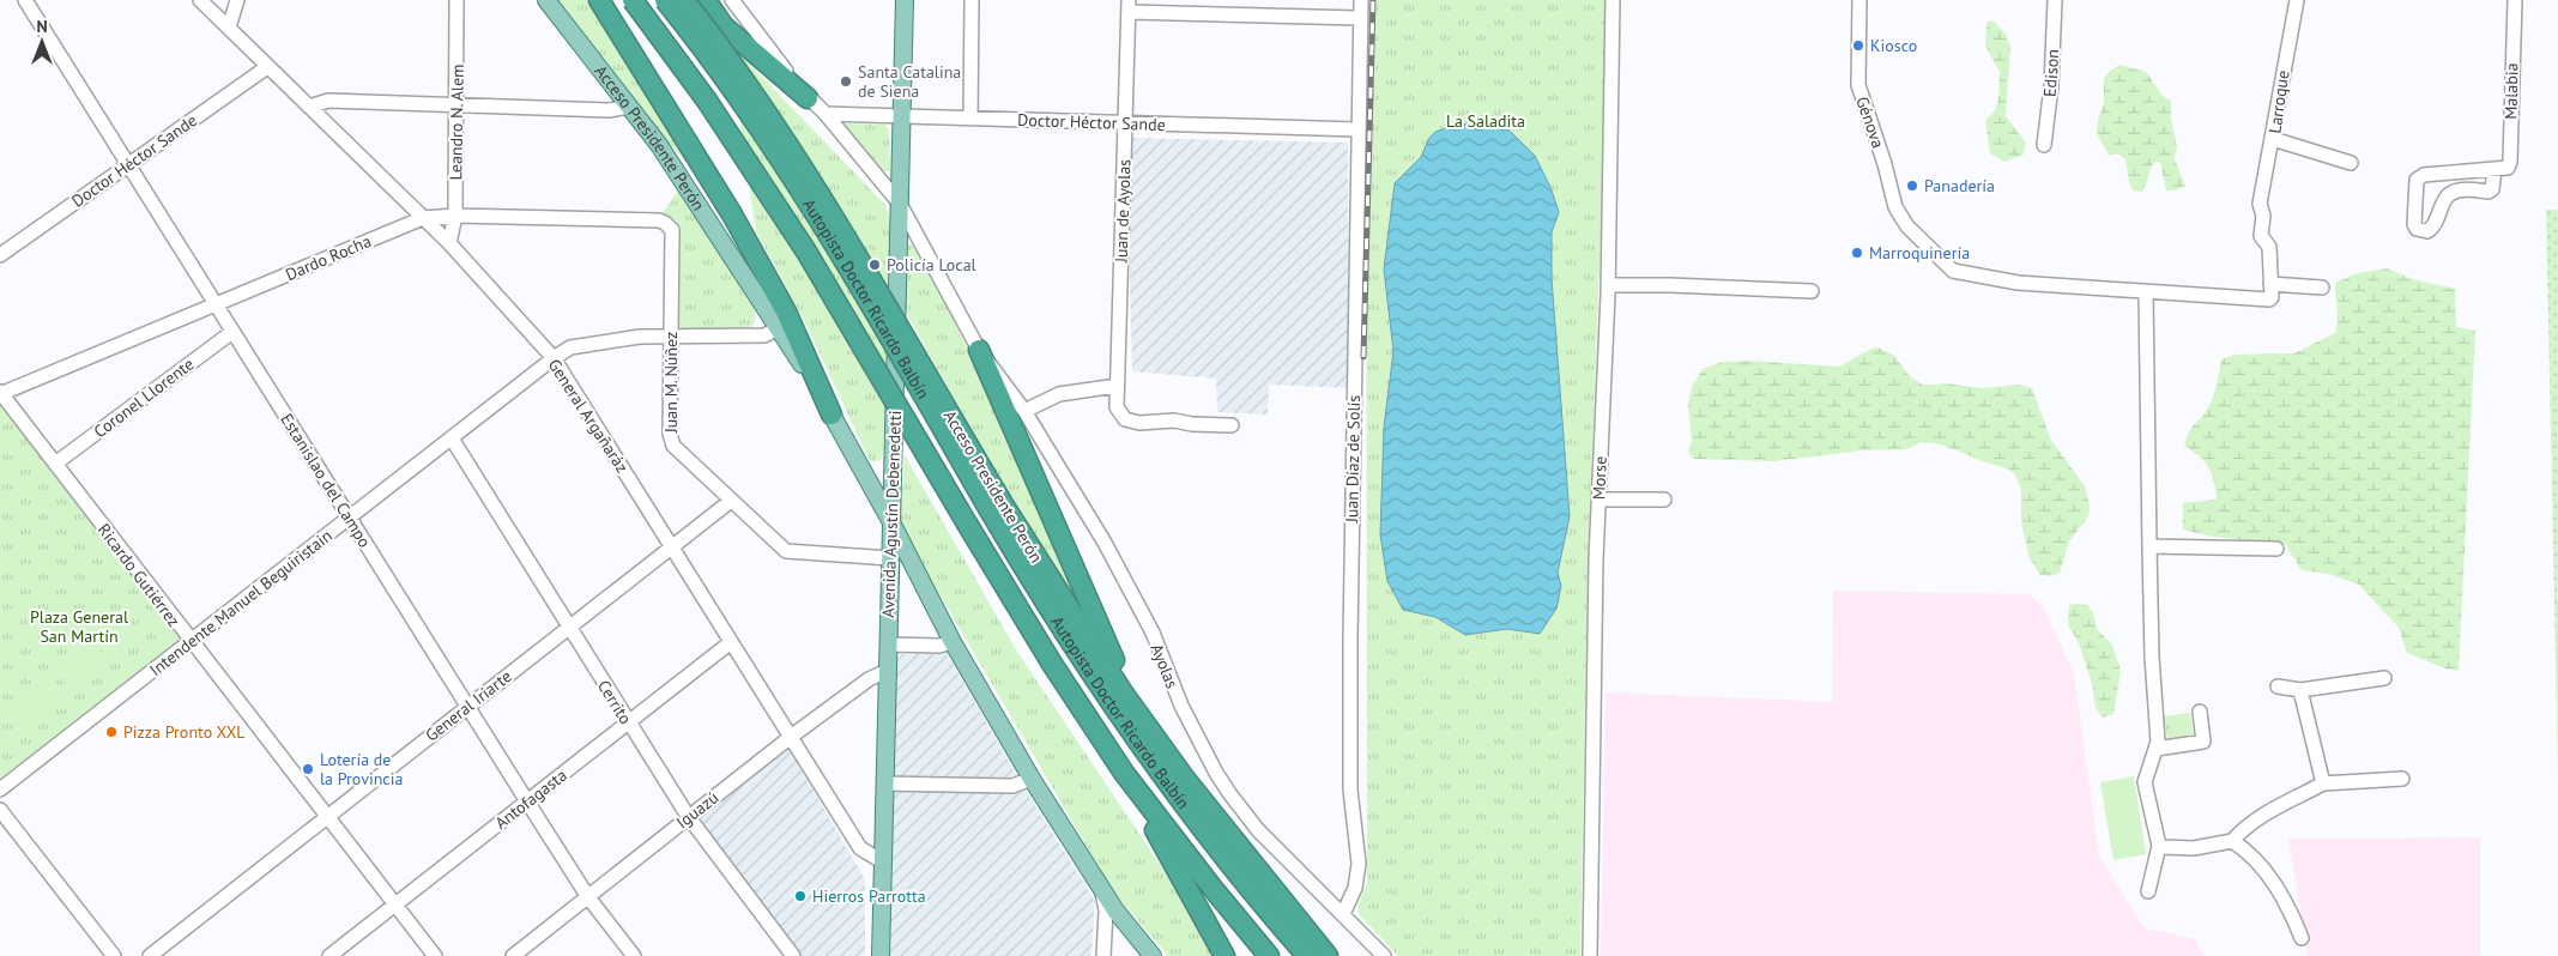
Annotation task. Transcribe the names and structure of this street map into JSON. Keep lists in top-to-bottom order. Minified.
{"streets":{"highway":["Acceso Presidente Perón","Autopista Doctor Ricardo Balbín"],"main road":["Avenida Agustín Debenedetti"],"street":["Edison","Malabia","Larroque","Leandro N. Alem","Doctor Héctor Sande","Génova","Juan de Ayolas","Dardo Rocha","Juan M. Núñez","Coronel Llorente","General Argañaráz","Juan Díaz de Solís","Morse","Estanislao del Campo","Ricardo Gutiérrez","Intendente Manuel Beguiristain","Ayolas","Cerrito","General Iriarte","Antofagasta","Iguazú"]},"crossings":[["Leandro N. Alem","Dardo Rocha"],["Leandro N. Alem","General Argañaráz"],["Doctor Héctor Sande","Juan de Ayolas"],["Doctor Héctor Sande","General Argañaráz"],["Doctor Héctor Sande","Juan Díaz de Solís"],["Doctor Héctor Sande","Estanislao del Campo"],["Doctor Héctor Sande","Avenida Agustín Debenedetti"],["Doctor Héctor Sande","Ayolas"],["Acceso Presidente Perón","Autopista Doctor Ricardo Balbín"],["Acceso Presidente Perón","Avenida Agustín Debenedetti"],["Acceso Presidente Perón","Intendente Manuel Beguiristain"],["Dardo Rocha","Juan M. Núñez"],["Dardo Rocha","General Argañaráz"],["Dardo Rocha","Estanislao del Campo"],["Dardo Rocha","Ricardo Gutiérrez"],["Juan M. Núñez","Avenida Agustín Debenedetti"],["Juan M. Núñez","Intendente Manuel Beguiristain"],["Juan M. Núñez","General Iriarte"],["Coronel Llorente","Estanislao del Campo"],["Coronel Llorente","Ricardo Gutiérrez"],["General Argañaráz","Avenida Agustín Debenedetti"],["General Argañaráz","Intendente Manuel Beguiristain"],["General Argañaráz","General Iriarte"],["General Argañaráz","Antofagasta"],["General Argañaráz","Iguazú"],["Juan Díaz de Solís","Ayolas"],["Estanislao del Campo","Intendente Manuel Beguiristain"],["Estanislao del Campo","General Iriarte"],["Estanislao del Campo","Antofagasta"],["Estanislao del Campo","Iguazú"],["Avenida Agustín Debenedetti","Ayolas"],["Avenida Agustín Debenedetti","Iguazú"],["Ricardo Gutiérrez","Intendente Manuel Beguiristain"],["Ricardo Gutiérrez","General Iriarte"],["Ricardo Gutiérrez","Antofagasta"],["Intendente Manuel Beguiristain","Cerrito"],["Cerrito","General Iriarte"],["Cerrito","Antofagasta"],["Cerrito","Iguazú"]],"parks":["La Saladita","Plaza General San Martín"],"places":["Kiosco","Santa Catalina de Siena","Panadería","Marroquinería","Policía Local","Pizza Pronto XXL","Lotería de la Provincia","Hierros Parrotta"],"north":"top"}
